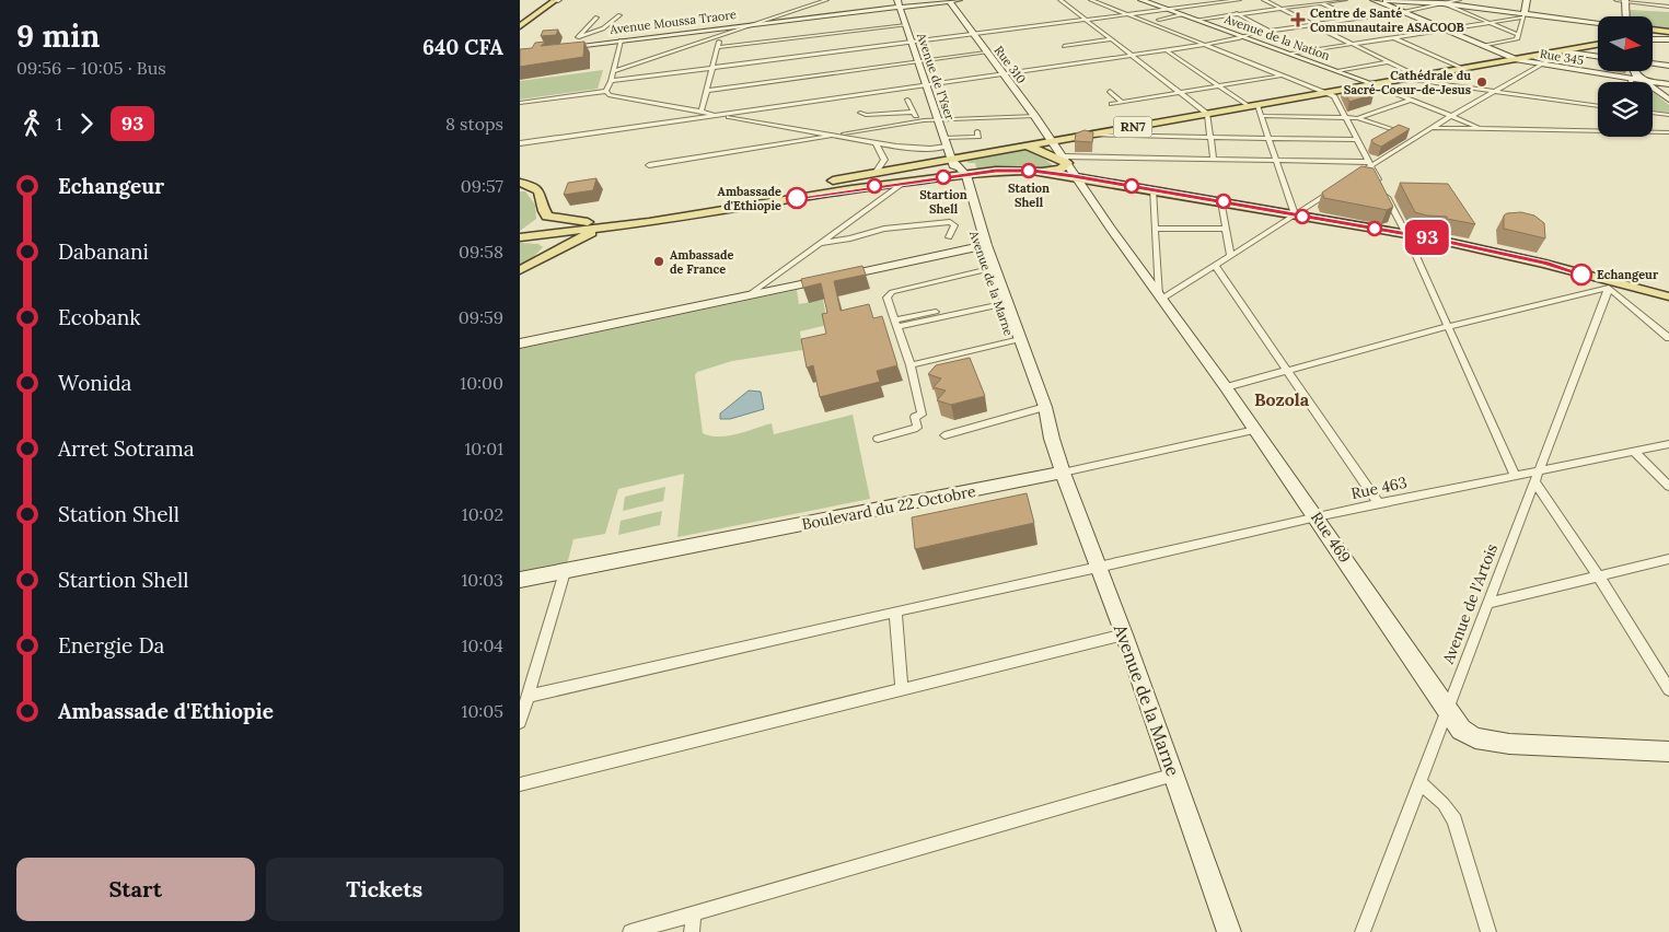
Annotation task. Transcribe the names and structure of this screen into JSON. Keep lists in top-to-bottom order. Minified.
{"streets":{"main road":["RN7"],"street":["Avenue Moussa Traore","Avenue de la Nation","Rue 345","Rue 310","Avenue de l'Yser","Avenue de la Marne","Rue 463","Boulevard du 22 Octobre","Rue 469","Avenue de l'Artois"]},"crossings":[["Avenue Moussa Traore","Rue 310"],["Avenue Moussa Traore","Avenue de l'Yser"],["Avenue de la Nation","RN7"],["Rue 345","RN7"],["Rue 310","RN7"],["Rue 310","Rue 469"],["Avenue de l'Yser","RN7"],["Avenue de l'Yser","Avenue de la Marne"],["RN7","Avenue de la Marne"],["Avenue de la Marne","Rue 463"],["Avenue de la Marne","Boulevard du 22 Octobre"],["Rue 463","Rue 469"],["Rue 463","Avenue de l'Artois"],["Boulevard du 22 Octobre","Rue 469"],["Rue 469","Avenue de l'Artois"]],"districts":["Bozola"],"places":{"health":["Centre de Santé Communautaire ASACOOB"],"other":["Cathédrale du Sacré-Coeur-de-Jesus","Station Shell","Startion Shell","Ambassade d'Ethiopie","Ambassade de France","Echangeur"]},"lines":["bus line 93"],"north":"right","page":{"heading":["9 min","09:56 – 10:05 · Bus","640 CFA"],"on_map":"93","legs":["1","93","8 stops"],"list":[{"name":"Echangeur","value":"09:57"},{"name":"Dabanani","value":"09:58"},{"name":"Ecobank","value":"09:59"},{"name":"Wonida","value":"10:00"},{"name":"Arret Sotrama","value":"10:01"},{"name":"Station Shell","value":"10:02"},{"name":"Startion Shell","value":"10:03"},{"name":"Energie Da","value":"10:04"},{"name":"Ambassade d'Ethiopie","value":"10:05"}],"buttons":["Start","Tickets"]}}
